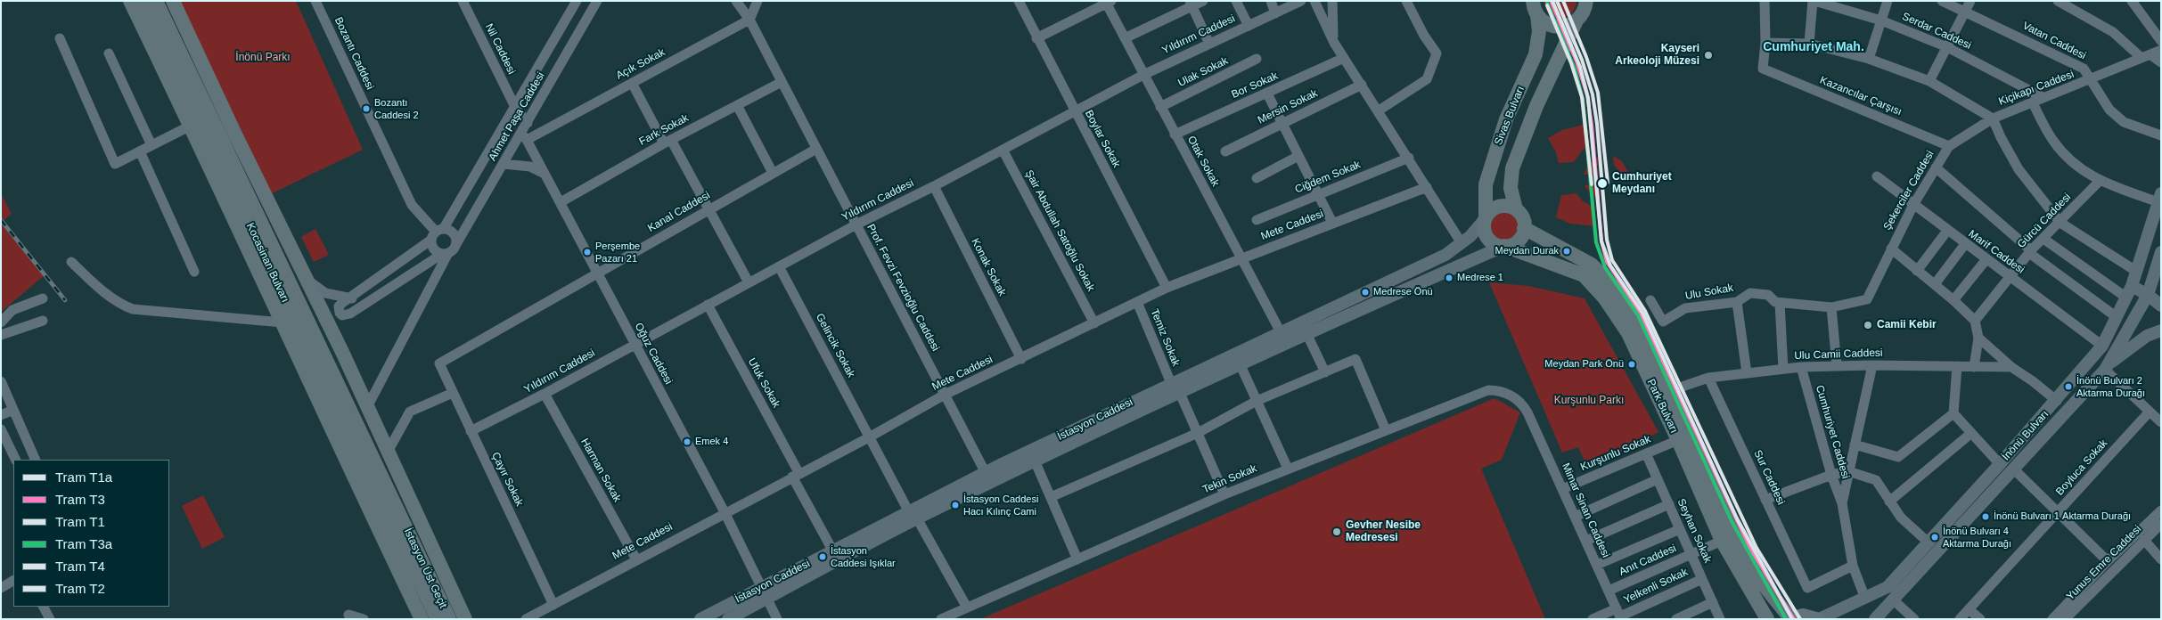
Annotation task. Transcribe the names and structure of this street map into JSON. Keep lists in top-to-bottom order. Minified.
{"streets":{"highway":["Sivas Bulvarı","Kocasinan Bulvarı","Park Bulvarı","İstasyon Üst Geçit"],"main road":["İstasyon Caddesi","İnönü Bulvarı"],"street":["Serdar Caddesi","Yıldırım Caddesi","Vatan Caddesi","Nil Caddesi","Bozantı Caddesi","Açık Sokak","Ulak Sokak","Bor Sokak","Kiçikapı Caddesi","Kazancılar Çarşısı","Mersin Sokak","Ahmet Paşa Caddesi","Fark Sokak","Boylar Sokak","Otak Sokak","Ciğdem Sokak","Şekerciler Caddesi","Kanal Caddesi","Gürcü Caddesi","Mete Caddesi","Şair Abdullah Satoğlu Sokak","Marif Caddesi","Konak Sokak","Prof. Fevzi Fevzioğlu Caddesi","Ulu Sokak","Temiz Sokak","Gelincik Sokak","Oğuz Caddesi","Ulu Camii Caddesi","Ufuk Sokak","Cumhuriyet Caddesi","Kurşunlu Sokak","Boyluca Sokak","Harman Sokak","Sur Caddesi","Çayır Sokak","Tekin Sokak","Mimar Sinan Caddesi","Seyhan Sokak","Anıt Caddesi","Yunus Emre Caddesi","Yelkenli Sokak"]},"crossings":[["Serdar Caddesi","Kiçikapı Caddesi"],["Yıldırım Caddesi","Boylar Sokak"],["Yıldırım Caddesi","Otak Sokak"],["Yıldırım Caddesi","Şair Abdullah Satoğlu Sokak"],["Yıldırım Caddesi","Konak Sokak"],["Yıldırım Caddesi","Prof. Fevzi Fevzioğlu Caddesi"],["Yıldırım Caddesi","Gelincik Sokak"],["Yıldırım Caddesi","Oğuz Caddesi"],["Yıldırım Caddesi","Ufuk Sokak"],["Yıldırım Caddesi","Harman Sokak"],["Yıldırım Caddesi","Çayır Sokak"],["Vatan Caddesi","Kiçikapı Caddesi"],["Nil Caddesi","Ahmet Paşa Caddesi"],["Bozantı Caddesi","Ahmet Paşa Caddesi"],["Açık Sokak","Ahmet Paşa Caddesi"],["Açık Sokak","Prof. Fevzi Fevzioğlu Caddesi"],["Açık Sokak","Oğuz Caddesi"],["Ulak Sokak","Otak Sokak"],["Bor Sokak","Otak Sokak"],["Kiçikapı Caddesi","Kazancılar Çarşısı"],["Kiçikapı Caddesi","Şekerciler Caddesi"],["Kazancılar Çarşısı","Şekerciler Caddesi"],["Sivas Bulvarı","Park Bulvarı"],["Sivas Bulvarı","İstasyon Caddesi"],["Ahmet Paşa Caddesi","Oğuz Caddesi"],["Fark Sokak","Prof. Fevzi Fevzioğlu Caddesi"],["Fark Sokak","Oğuz Caddesi"],["Boylar Sokak","Mete Caddesi"],["Otak Sokak","Mete Caddesi"],["Otak Sokak","İstasyon Caddesi"],["Şekerciler Caddesi","Marif Caddesi"],["Şekerciler Caddesi","Ulu Sokak"],["Kanal Caddesi","Prof. Fevzi Fevzioğlu Caddesi"],["Kanal Caddesi","Oğuz Caddesi"],["Kanal Caddesi","Çayır Sokak"],["Gürcü Caddesi","Marif Caddesi"],["Mete Caddesi","Şair Abdullah Satoğlu Sokak"],["Mete Caddesi","Konak Sokak"],["Mete Caddesi","Prof. Fevzi Fevzioğlu Caddesi"],["Mete Caddesi","Temiz Sokak"],["Mete Caddesi","Gelincik Sokak"],["Mete Caddesi","Oğuz Caddesi"],["Mete Caddesi","Ufuk Sokak"],["Mete Caddesi","Harman Sokak"],["Mete Caddesi","Çayır Sokak"],["Marif Caddesi","İnönü Bulvarı"],["Kocasinan Bulvarı","İstasyon Üst Geçit"],["Prof. Fevzi Fevzioğlu Caddesi","İstasyon Caddesi"],["Temiz Sokak","İstasyon Caddesi"],["Temiz Sokak","Tekin Sokak"],["Gelincik Sokak","İstasyon Caddesi"],["Gelincik Sokak","Tekin Sokak"],["Oğuz Caddesi","İstasyon Caddesi"],["Ulu Camii Caddesi","Park Bulvarı"],["Ulu Camii Caddesi","Cumhuriyet Caddesi"],["Ulu Camii Caddesi","Sur Caddesi"],["Ufuk Sokak","İstasyon Caddesi"],["Park Bulvarı","İstasyon Caddesi"],["Park Bulvarı","Kurşunlu Sokak"],["Park Bulvarı","Anıt Caddesi"],["Kurşunlu Sokak","Mimar Sinan Caddesi"],["Kurşunlu Sokak","Seyhan Sokak"],["Tekin Sokak","Mimar Sinan Caddesi"],["Mimar Sinan Caddesi","Anıt Caddesi"],["Mimar Sinan Caddesi","Yelkenli Sokak"],["Seyhan Sokak","Anıt Caddesi"],["Seyhan Sokak","Yelkenli Sokak"]],"districts":["Cumhuriyet Mah."],"parks":["İnönü Parkı","Kurşunlu Parkı"],"places":["Kayseri Arkeoloji Müzesi","Bozantı Caddesi 2","Cumhuriyet Meydanı","Meydan Durak","Perşembe Pazarı 21","Medrese 1","Medrese Önü","Camii Kebir","Meydan Park Önü","İnönü Bulvarı 2 Aktarma Durağı","Emek 4","İstasyon Caddesi Hacı Kılınç Cami","İnönü Bulvarı 1 Aktarma Durağı","Gevher Nesibe Medresesi","İnönü Bulvarı 4 Aktarma Durağı","İstasyon Caddesi Işıklar"],"lines":["tram line T1a","tram line T1","tram line T4","tram line T3","tram line T3a","tram line T2"],"legend":["Tram T1a","Tram T3","Tram T1","Tram T3a","Tram T4","Tram T2"]}
